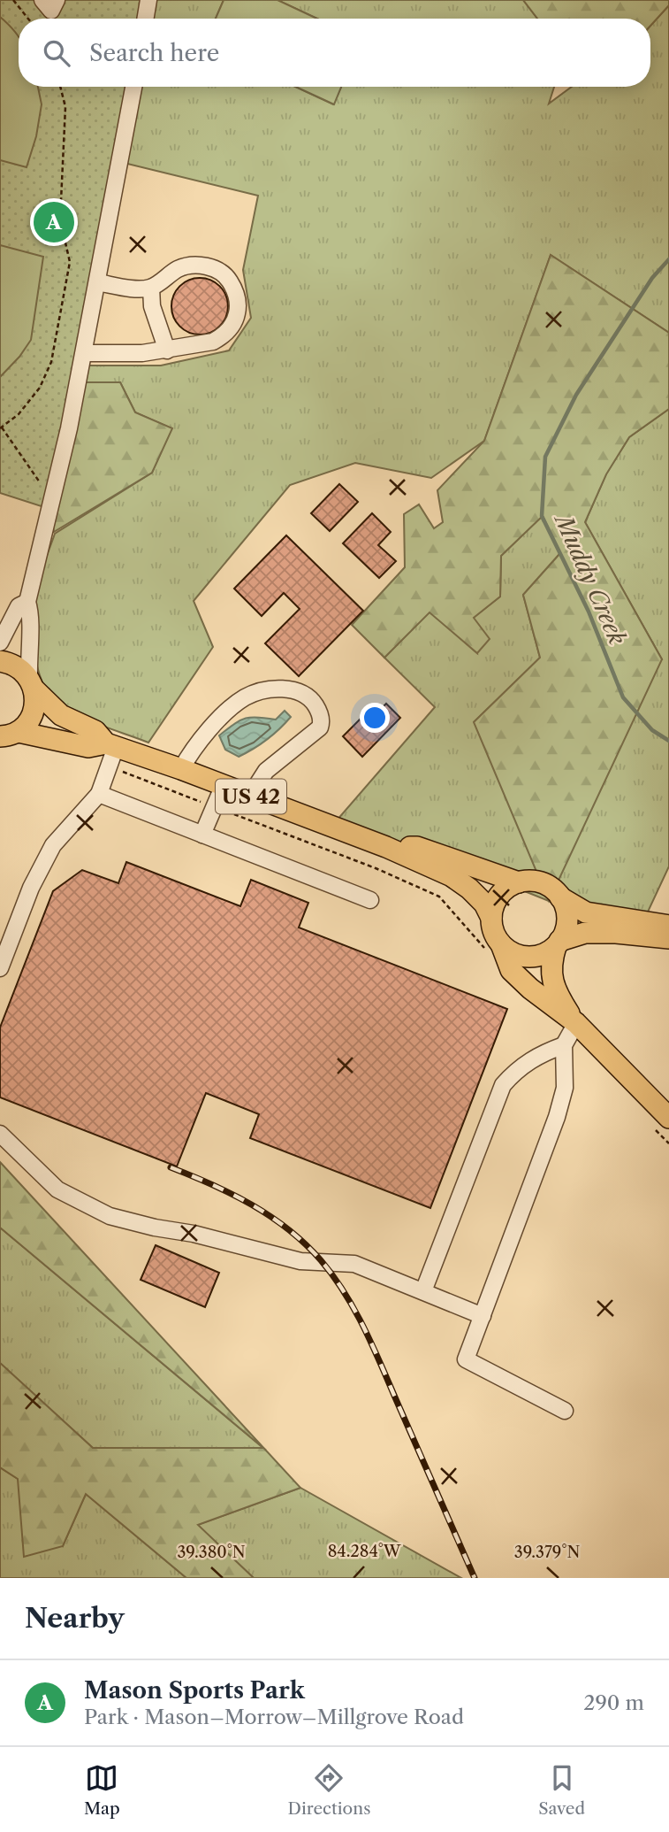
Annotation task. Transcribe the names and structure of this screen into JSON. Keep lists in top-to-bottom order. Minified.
{"streets":{"main road":["US 42"]},"water":["Muddy Creek"],"page":{"search":"Search here","pins":"A","heading":"Nearby","list":[{"mark":"A","name":"Mason Sports Park","note":"Park · Mason–Morrow–Millgrove Road","value":"290 m"}],"nav":["Map","Directions","Saved"]},"coordinates":["84.284°W","39.380°N","39.379°N"]}
